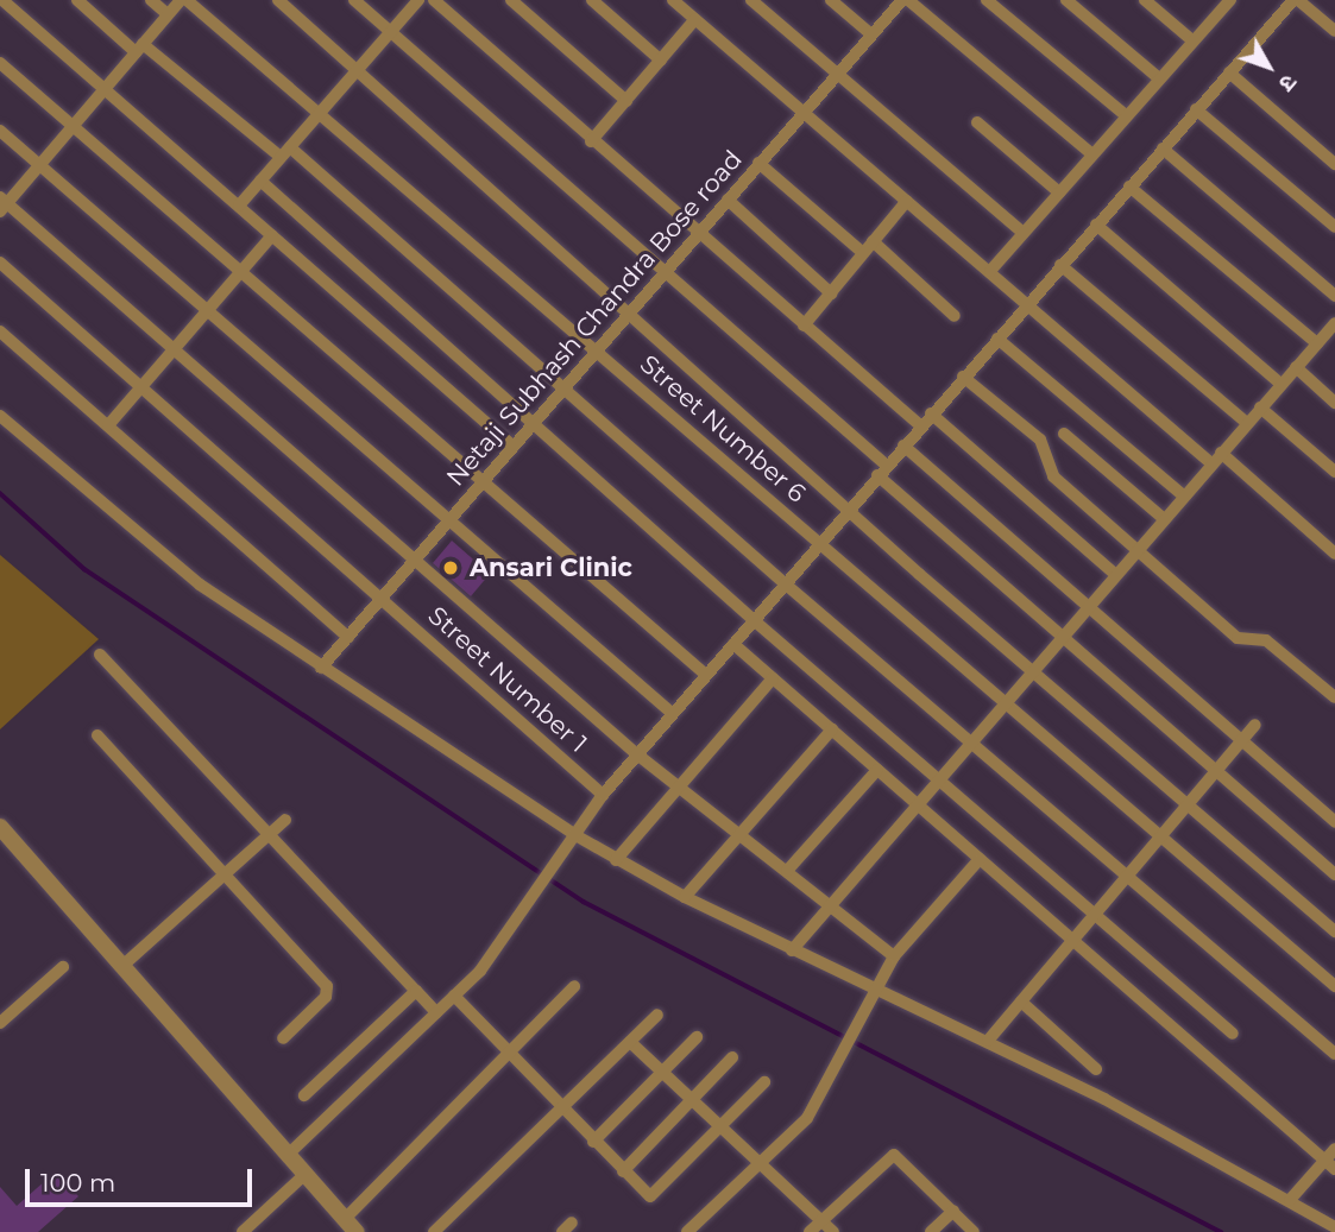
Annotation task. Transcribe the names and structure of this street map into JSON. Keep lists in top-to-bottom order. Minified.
{"streets":{"street":["Netaji Subhash Chandra Bose road","Street Number 6","Street Number 1"]},"crossings":[["Netaji Subhash Chandra Bose road","Street Number 6"],["Netaji Subhash Chandra Bose road","Street Number 1"]],"places":["Ansari Clinic"],"scale_bar":"100 m","north":"bottom right"}
